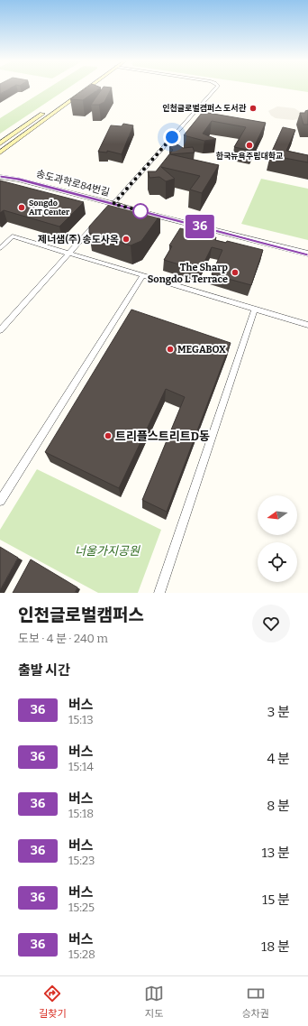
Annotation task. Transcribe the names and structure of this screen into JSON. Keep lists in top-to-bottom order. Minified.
{"streets":{"street":["송도과학로84번길"]},"parks":["너울가지공원"],"places":["인천글로벌캠퍼스 도서관","한국뉴욕주립대학교","Songdo AIT Center","제너샘(주) 송도사옥","The Sharp Songdo L Terrace","MEGABOX","트리플스트리트D동"],"lines":["bus line 36"],"north":"left","page":{"on_map":"36","heading":[["인천글로벌캠퍼스","도보 · 4 분 · 240 m"],"출발 시간"],"list":[{"mark":"36","name":"버스","note":"15:13","value":"3 분"},{"mark":"36","name":"버스","note":"15:14","value":"4 분"},{"mark":"36","name":"버스","note":"15:18","value":"8 분"},{"mark":"36","name":"버스","note":"15:23","value":"13 분"},{"mark":"36","name":"버스","note":"15:25","value":"15 분"},{"mark":"36","name":"버스","note":"15:28","value":"18 분"}],"tabs":["길찾기","지도","승차권"]}}
